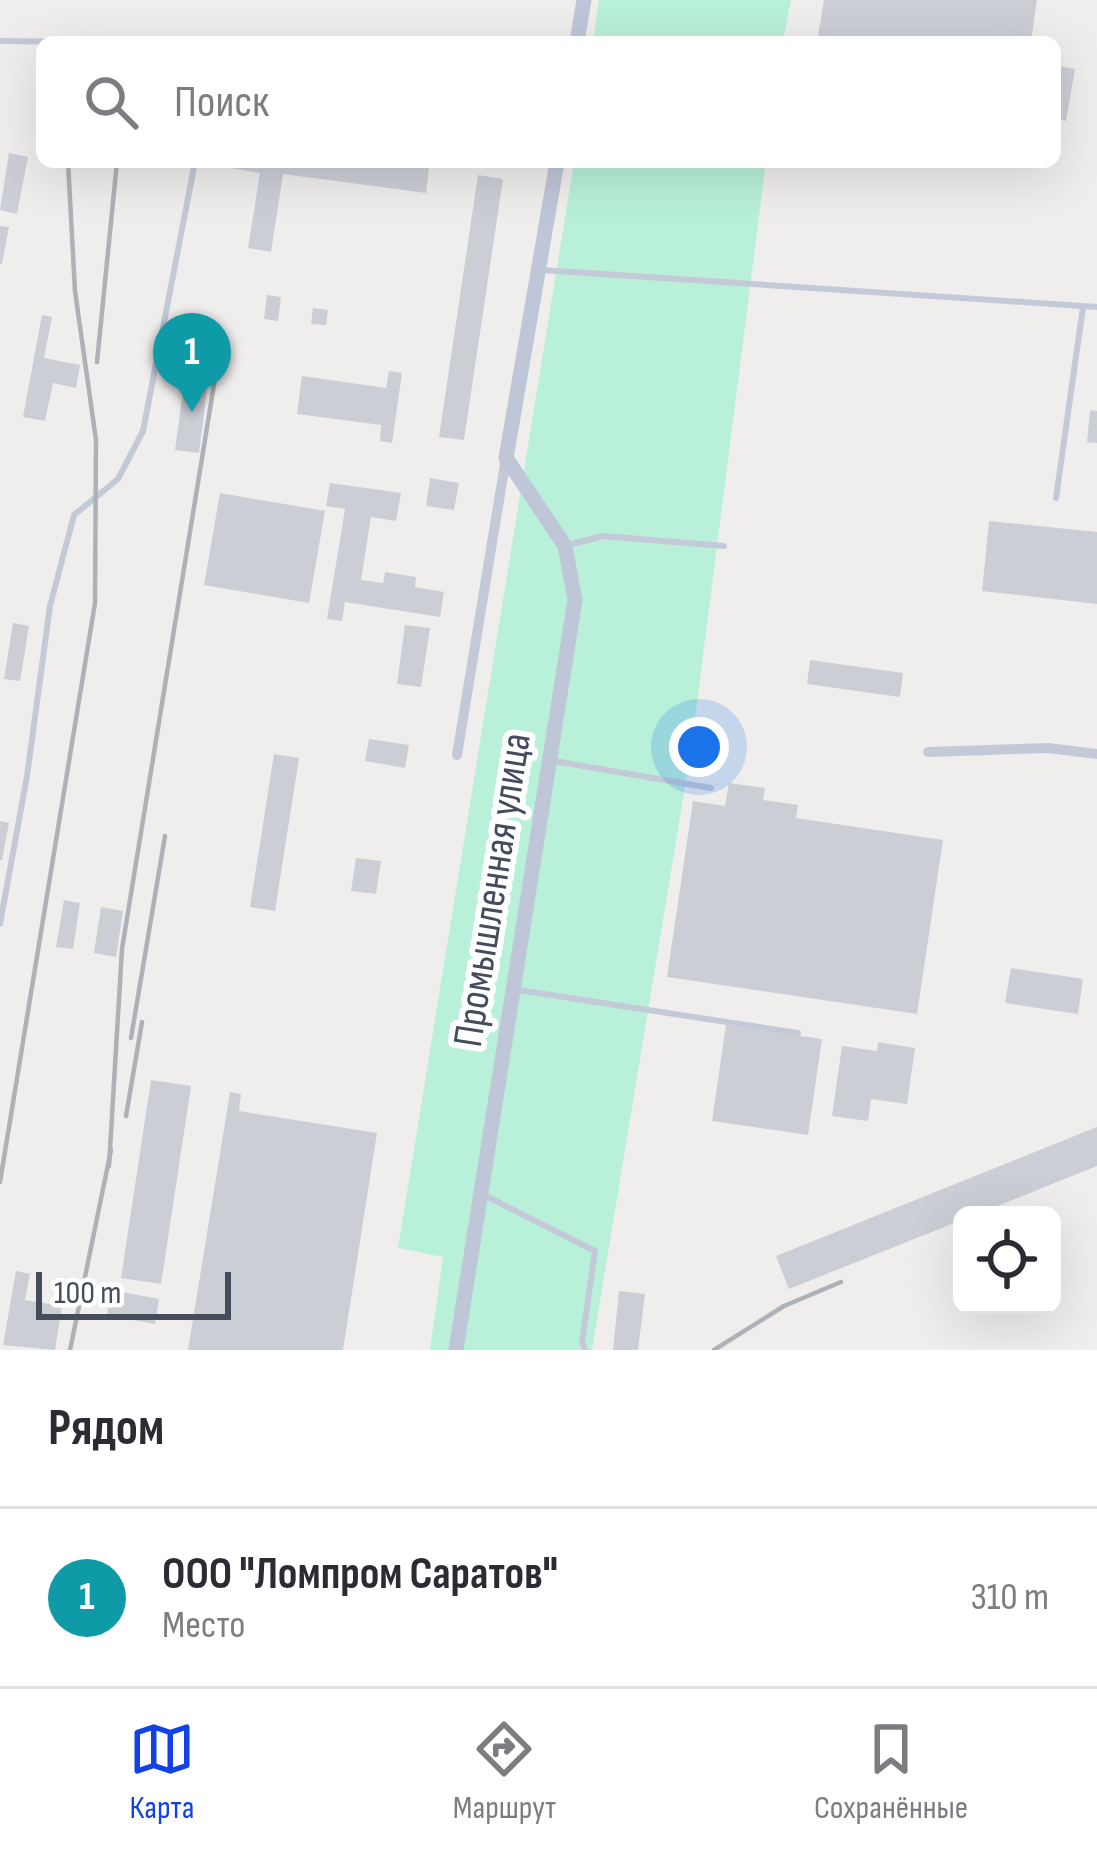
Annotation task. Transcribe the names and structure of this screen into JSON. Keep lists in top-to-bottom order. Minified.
{"streets":{"street":["Промышленная улица"]},"scale_bar":"100 m","page":{"search":"Поиск","pins":"1","scale":"100 m","heading":"Рядом","list":[{"mark":"1","name":"ООО \"Ломпром Саратов\"","note":"Место","value":"310 m"}],"nav":["Карта","Маршрут","Сохранённые"]}}
